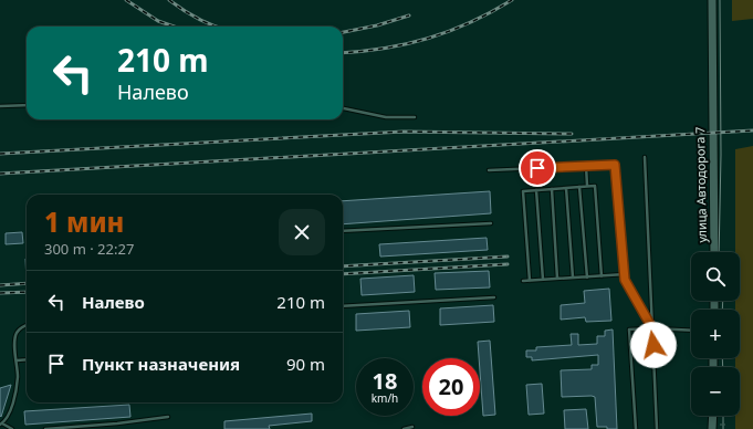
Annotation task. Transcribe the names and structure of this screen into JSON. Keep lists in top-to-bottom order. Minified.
{"streets":{"street":["улица Автодорога 7"]},"page":{"turn":["210 m","Налево"],"heading":["1 мин","300 m · 22:27"],"map_buttons":["+","−"],"list":[{"name":"Налево","value":"210 m"},{"name":"Пункт назначения","value":"90 m"}],"speed":"18 km/h","limit":"20"}}
